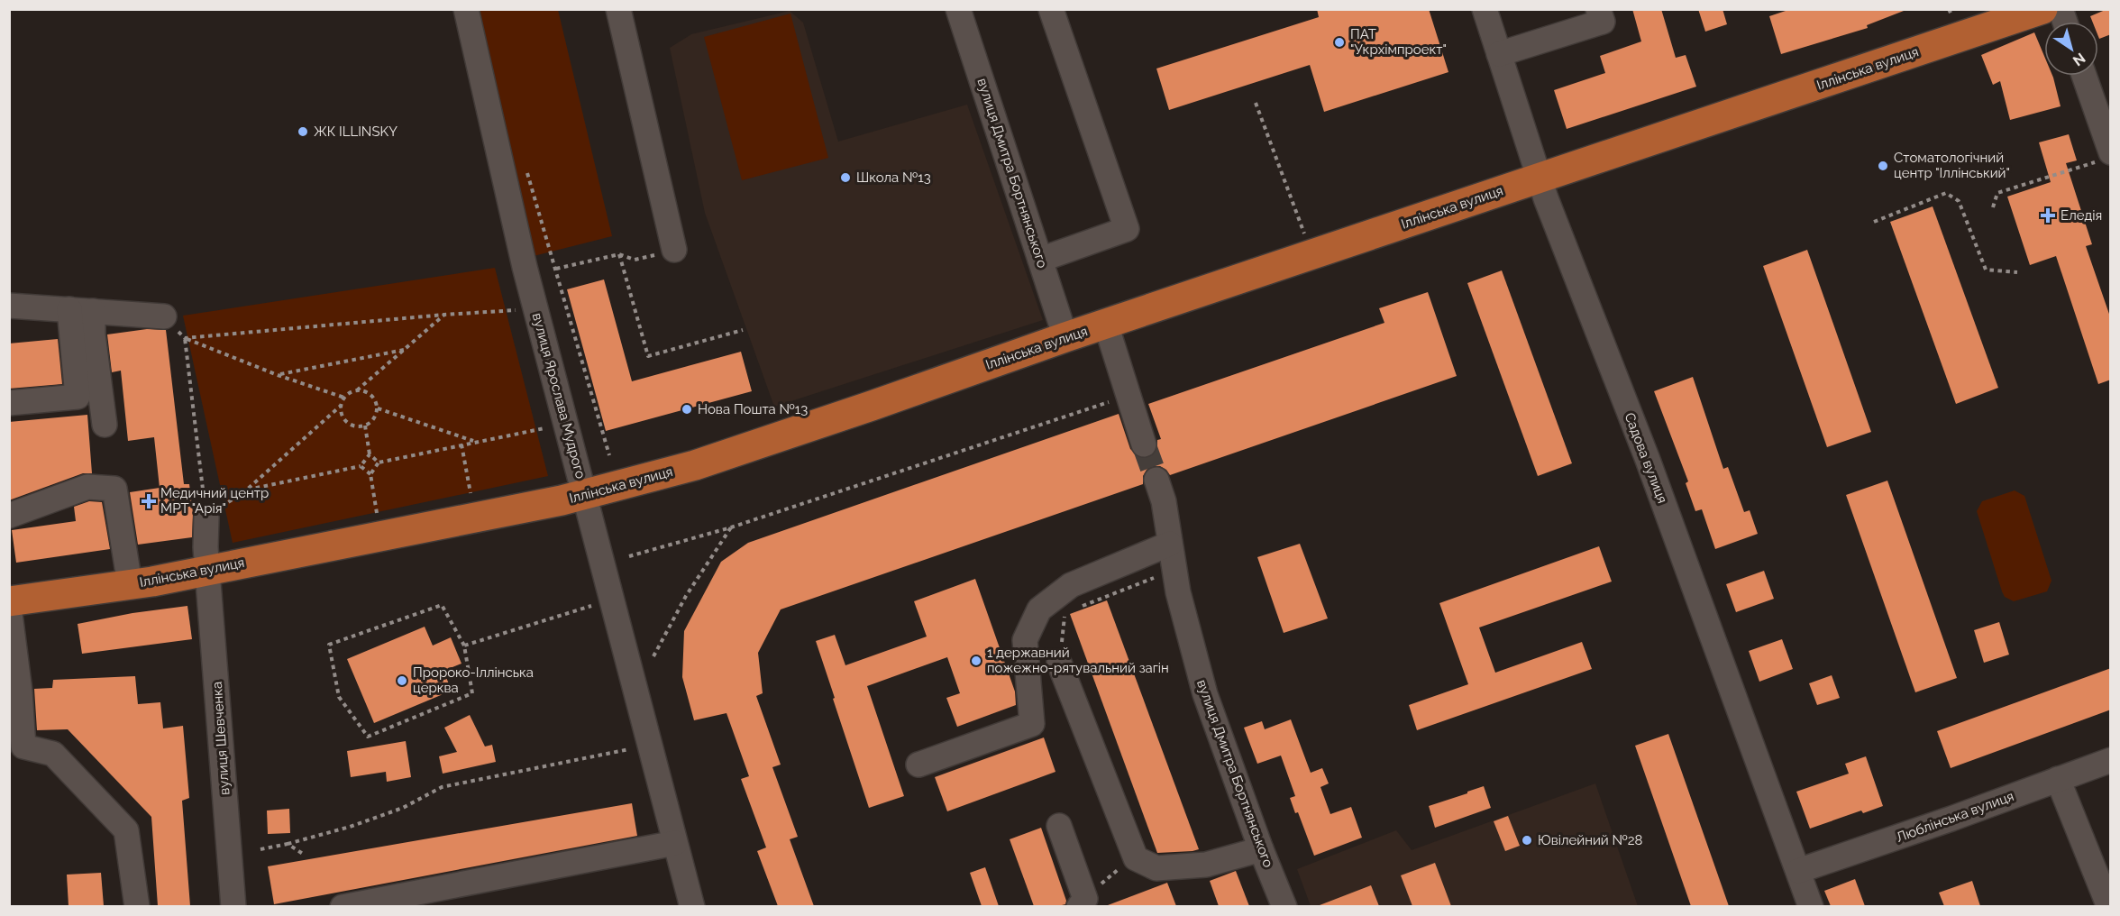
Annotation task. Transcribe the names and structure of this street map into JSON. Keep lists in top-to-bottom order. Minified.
{"streets":{"main road":["Іллінська вулиця"],"street":["вулиця Дмитра Бортнянського","вулиця Ярослава Мудрого","Садова вулиця","вулиця Шевченка","Люблінська вулиця"]},"crossings":[["Іллінська вулиця","вулиця Дмитра Бортнянського"],["Іллінська вулиця","вулиця Ярослава Мудрого"],["Іллінська вулиця","Садова вулиця"],["Іллінська вулиця","вулиця Шевченка"],["Садова вулиця","Люблінська вулиця"]],"places":{"other":["ПАТ \"Укрхімпроект\"","ЖК ILLINSKY","Стоматологічний центр \"Іллінський\"","Школа №13","Нова Пошта №13","1 державний пожежно-рятувальний загін","Пророко-Іллінська церква","Ювілейний №28"],"health":["Еледія","Медичний центр МРТ \"Арія\""]},"north":"bottom right"}
